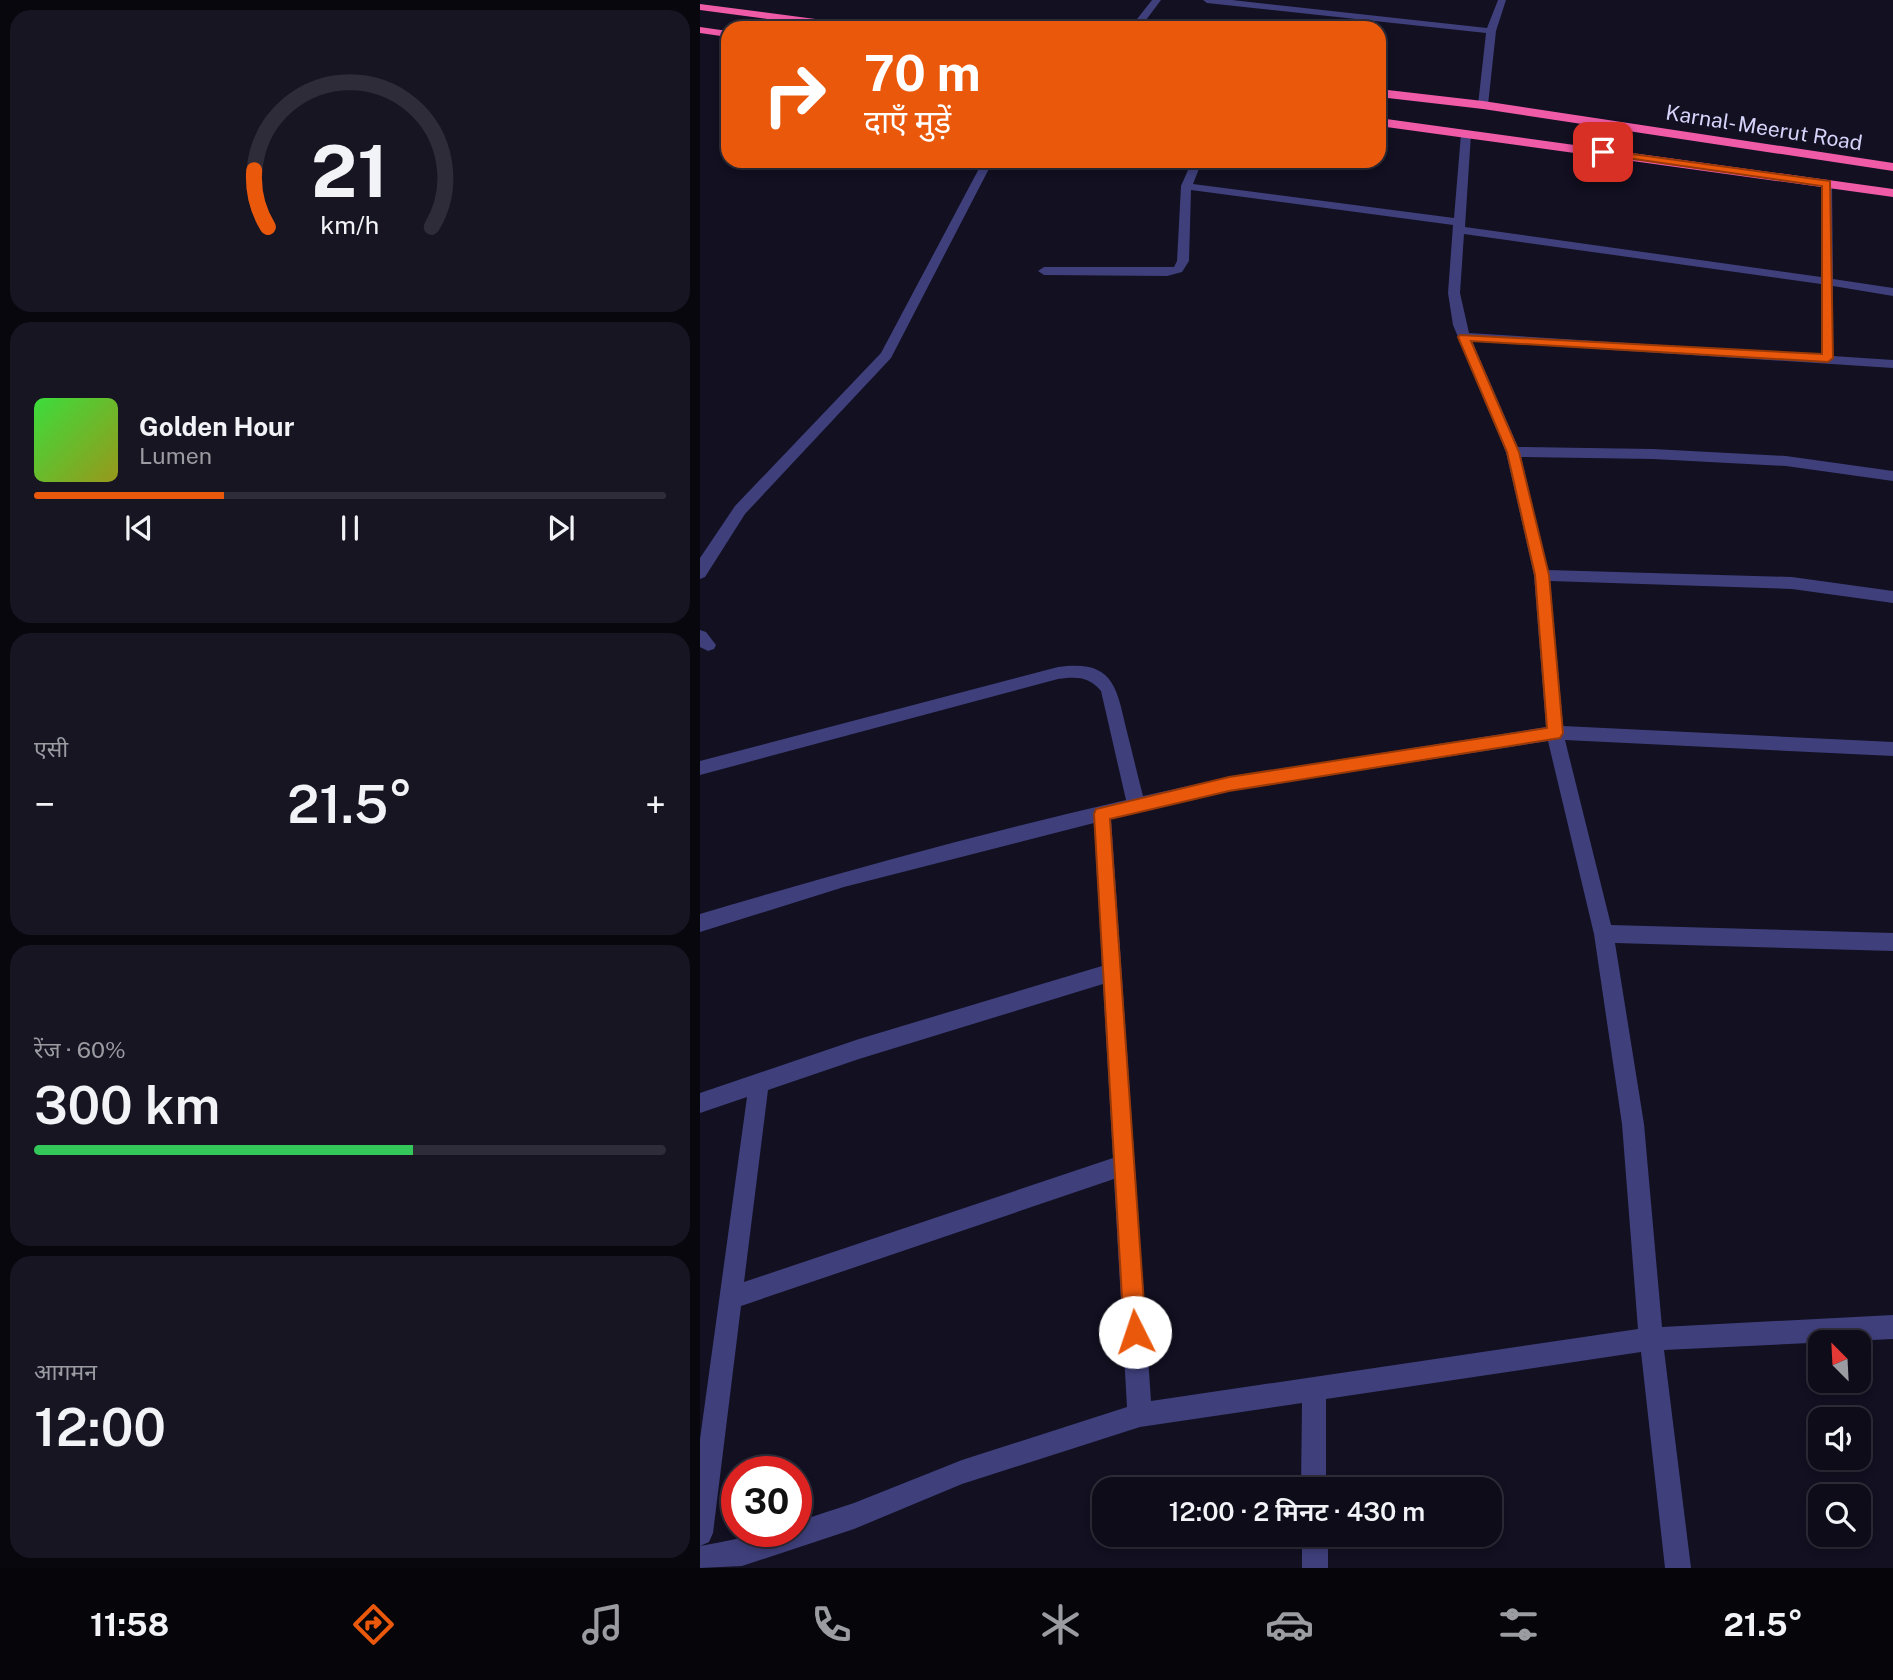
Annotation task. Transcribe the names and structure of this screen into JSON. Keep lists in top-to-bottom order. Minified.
{"streets":{"highway":["Karnal- Meerut Road"]},"north":"top left","page":{"turn":["70 m","दाएँ मुड़ें"],"song":["Golden Hour","Lumen"],"tile":["एसी",["रेंज · 60%","300 km"],["आगमन","12:00"]],"heat":["−","21.5°","+"],"limit":"30","trip":"12:00 · 2 मिनट · 430 m","tabs":["11:58","21.5°"],"gauge":["21","km/h"]}}
